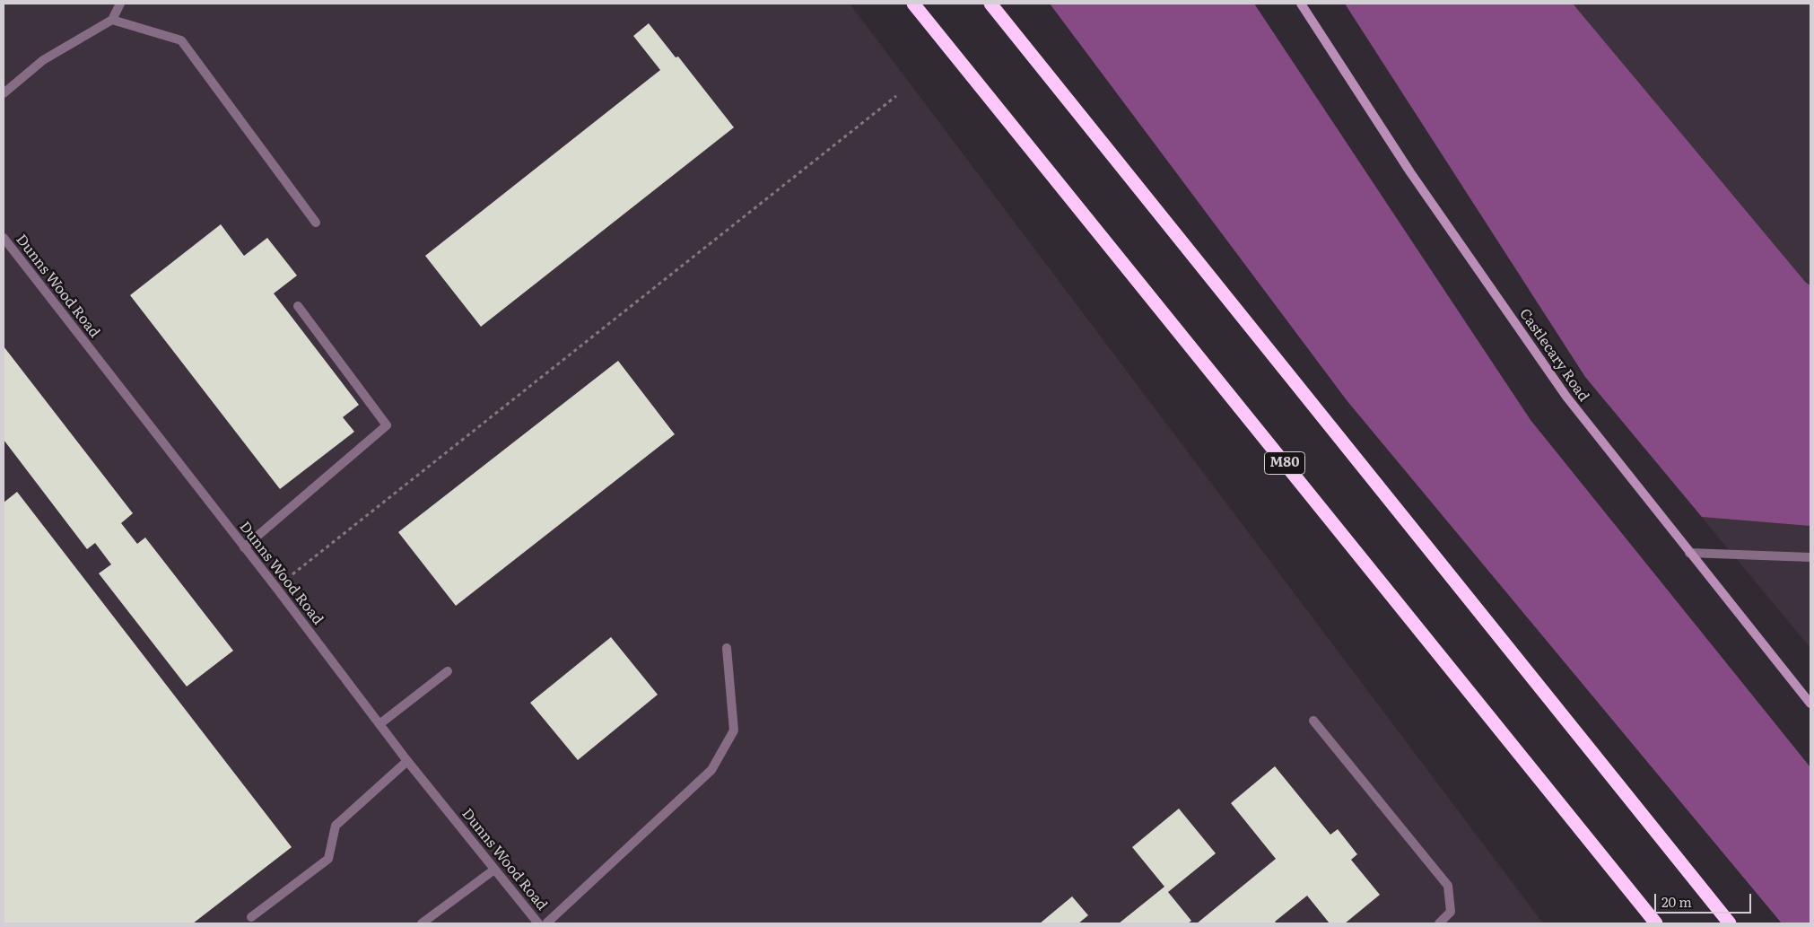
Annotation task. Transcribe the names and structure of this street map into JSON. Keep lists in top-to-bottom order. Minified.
{"streets":{"highway":["M80"],"main road":["Castlecary Road"],"street":["Dunns Wood Road"]},"scale_bar":"20 m"}
